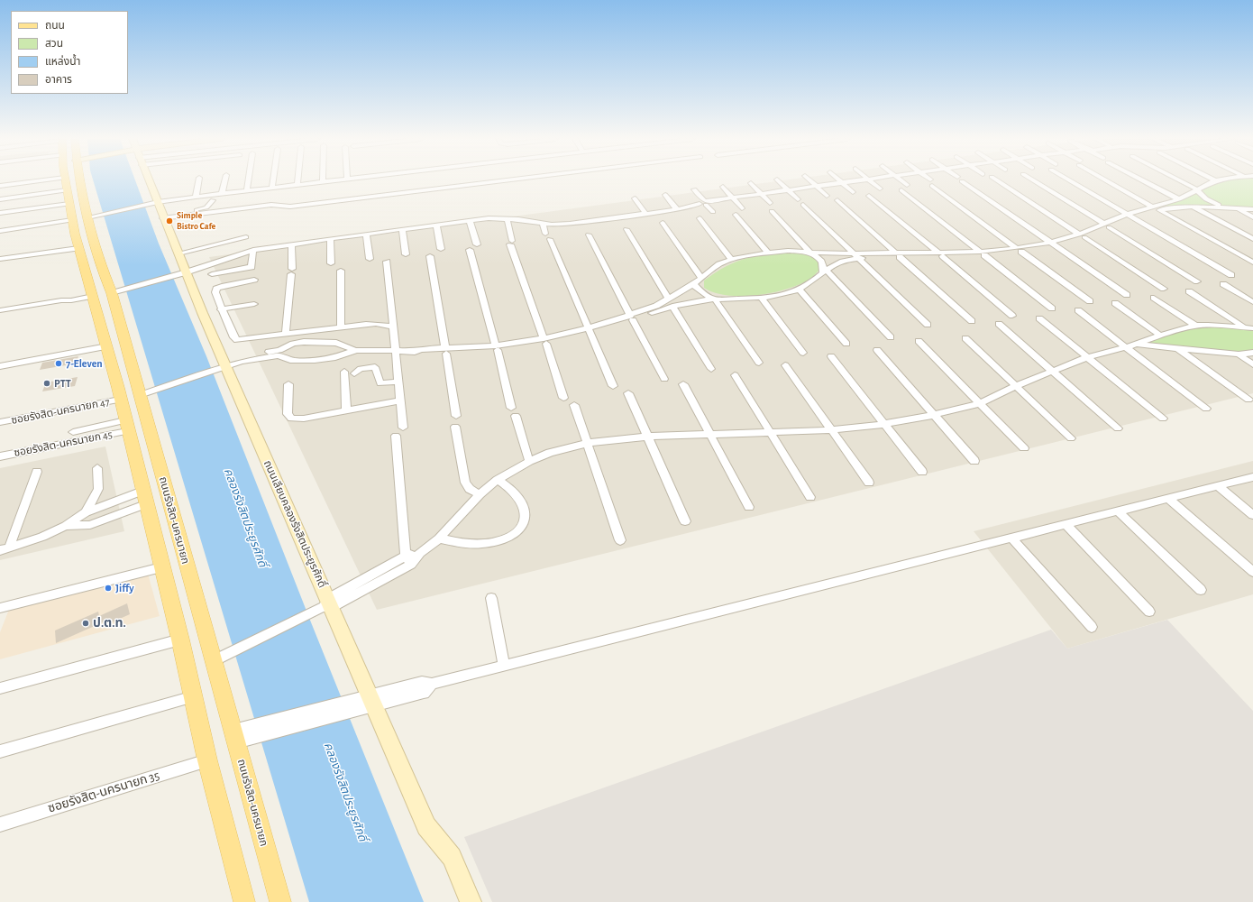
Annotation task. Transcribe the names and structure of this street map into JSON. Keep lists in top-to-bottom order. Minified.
{"streets":{"main road":["ถนนรังสิต-นครนายก"],"street":["ซอยรังสิต-นครนายก 47","ซอยรังสิต-นครนายก 45","ถนนเลียบคลองรังสิตประยูรศักดิ์","ซอยรังสิต-นครนายก 35"]},"water":["คลองรังสิตประยูรศักดิ์"],"places":["Simple Bistro Cafe","7-Eleven","PTT","Jiffy","ป.ต.ท."],"legend":["ถนน","สวน","แหล่งน้ำ","อาคาร"]}
